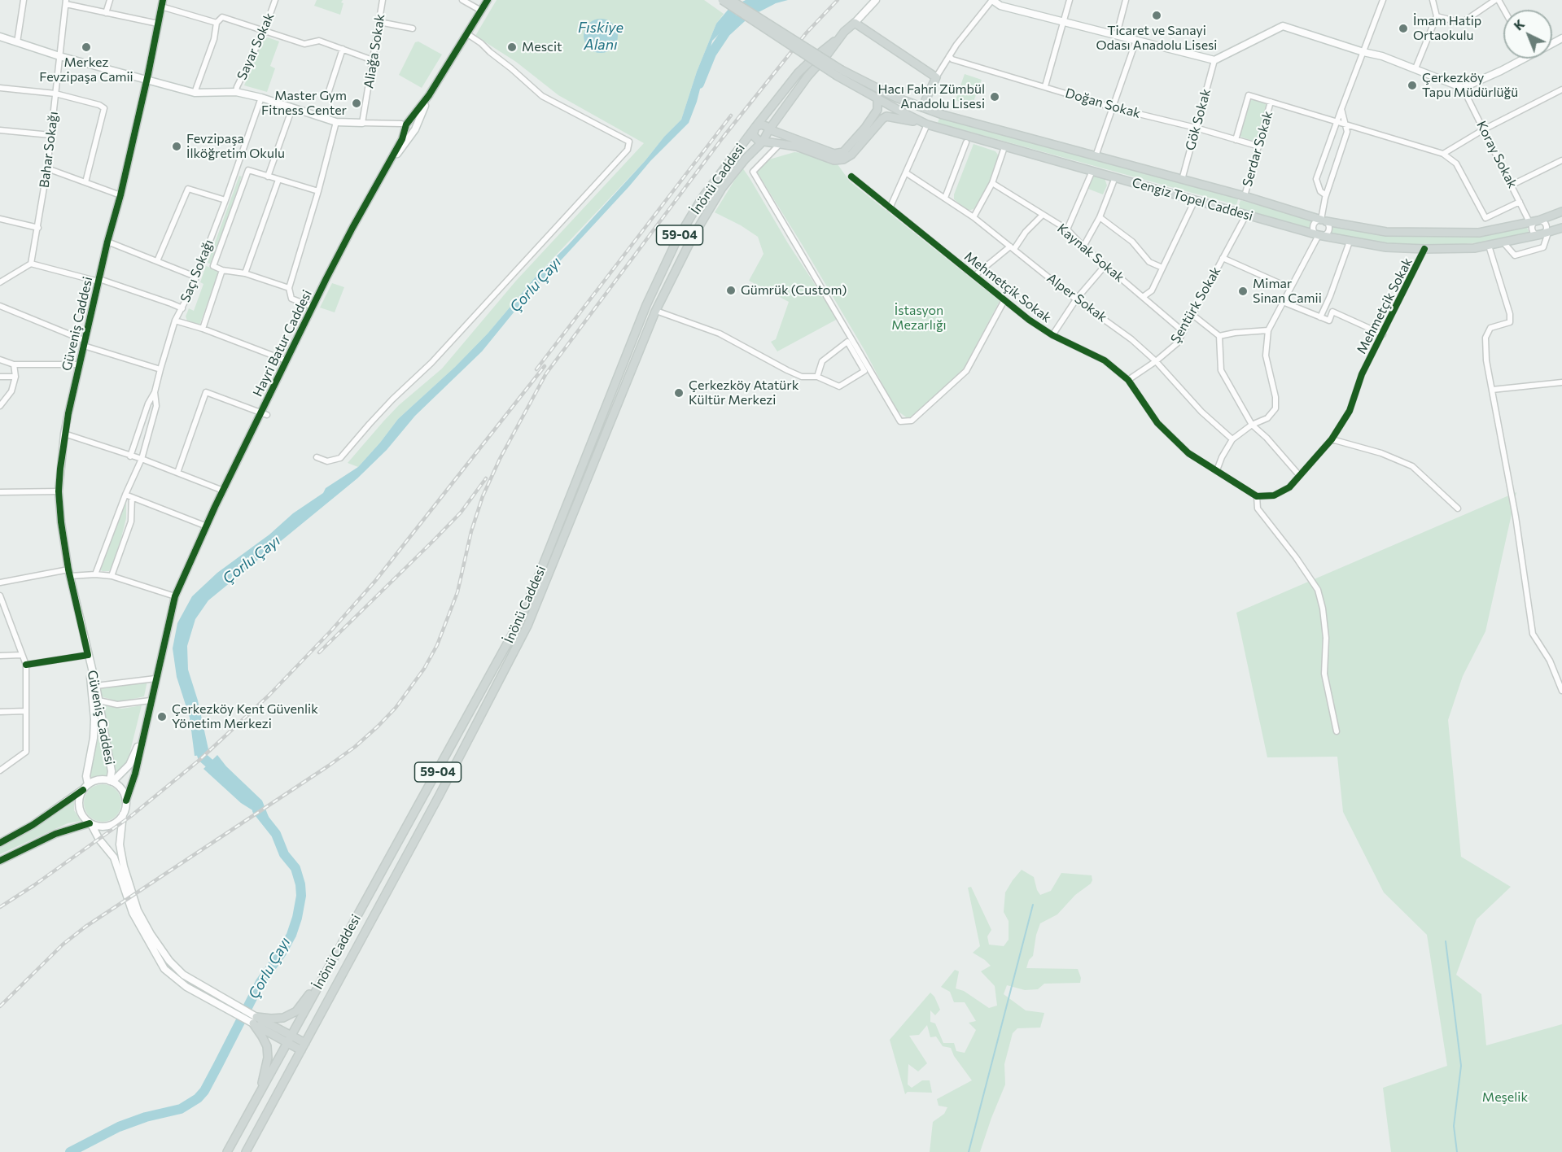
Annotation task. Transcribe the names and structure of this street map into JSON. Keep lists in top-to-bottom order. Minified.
{"streets":{"main road":["İnönü Caddesi","Cengiz Topel Caddesi","59-04","Güveniş Caddesi","Hayri Batur Caddesi"],"street":["Sayar Sokak","Aliağa Sokak","Doğan Sokak","Gök Sokak","Serdar Sokak","Bahar Sokağı","Koray Sokak","Kaynak Sokak","Saçı Sokağı","Mehmetçik Sokak","Alper Sokak","Şentürk Sokak"]},"crossings":[["Doğan Sokak","Gök Sokak"],["Doğan Sokak","Serdar Sokak"],["Gök Sokak","Cengiz Topel Caddesi"],["Serdar Sokak","Cengiz Topel Caddesi"],["Koray Sokak","Cengiz Topel Caddesi"],["İnönü Caddesi","59-04"],["Cengiz Topel Caddesi","Mehmetçik Sokak"],["Cengiz Topel Caddesi","Şentürk Sokak"],["Kaynak Sokak","Şentürk Sokak"],["Mehmetçik Sokak","Şentürk Sokak"],["Alper Sokak","Şentürk Sokak"],["Güveniş Caddesi","Hayri Batur Caddesi"]],"water":["Fıskiye Alanı","Çorlu Çayı"],"parks":["İstasyon Mezarlığı","Meşelik"],"places":["Ticaret ve Sanayi Odası Anadolu Lisesi","İmam Hatip Ortaokulu","Merkez Fevzipaşa Camii","Mescit","Çerkezköy Tapu Müdürlüğü","Hacı Fahri Zümbül Anadolu Lisesi","Master Gym Fitness Center","Fevzipaşa İlköğretim Okulu","Gümrük (Custom)","Mimar Sinan Camii","Çerkezköy Atatürk Kültür Merkezi","Çerkezköy Kent Güvenlik Yönetim Merkezi"],"north":"top left"}
